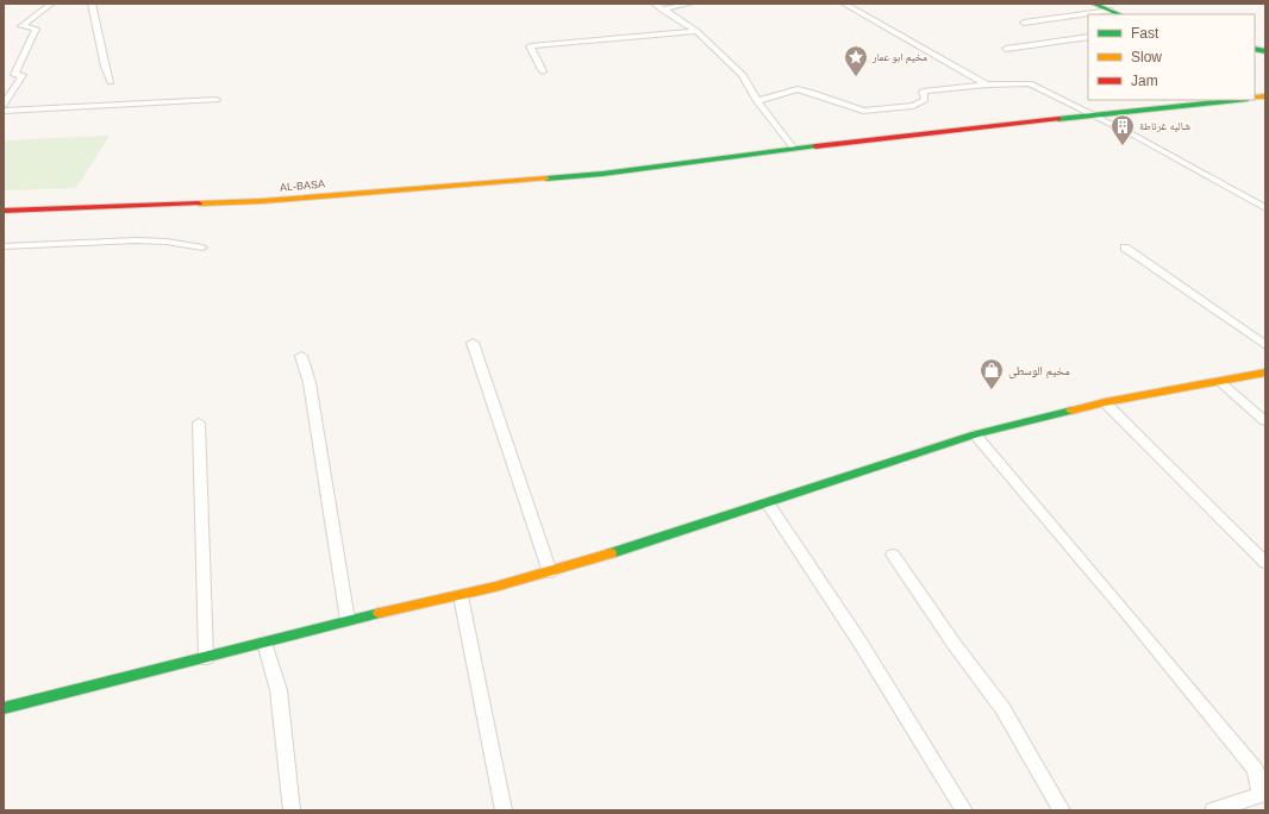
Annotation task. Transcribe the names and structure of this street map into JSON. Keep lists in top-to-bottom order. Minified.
{"streets":{"street":["AL-BASA"]},"places":{"place":["مخيم ابو عمار"],"building":["شاليه غرناطة"],"shop":["مخيم الوسطى"]},"legend":["Fast","Slow","Jam"]}
